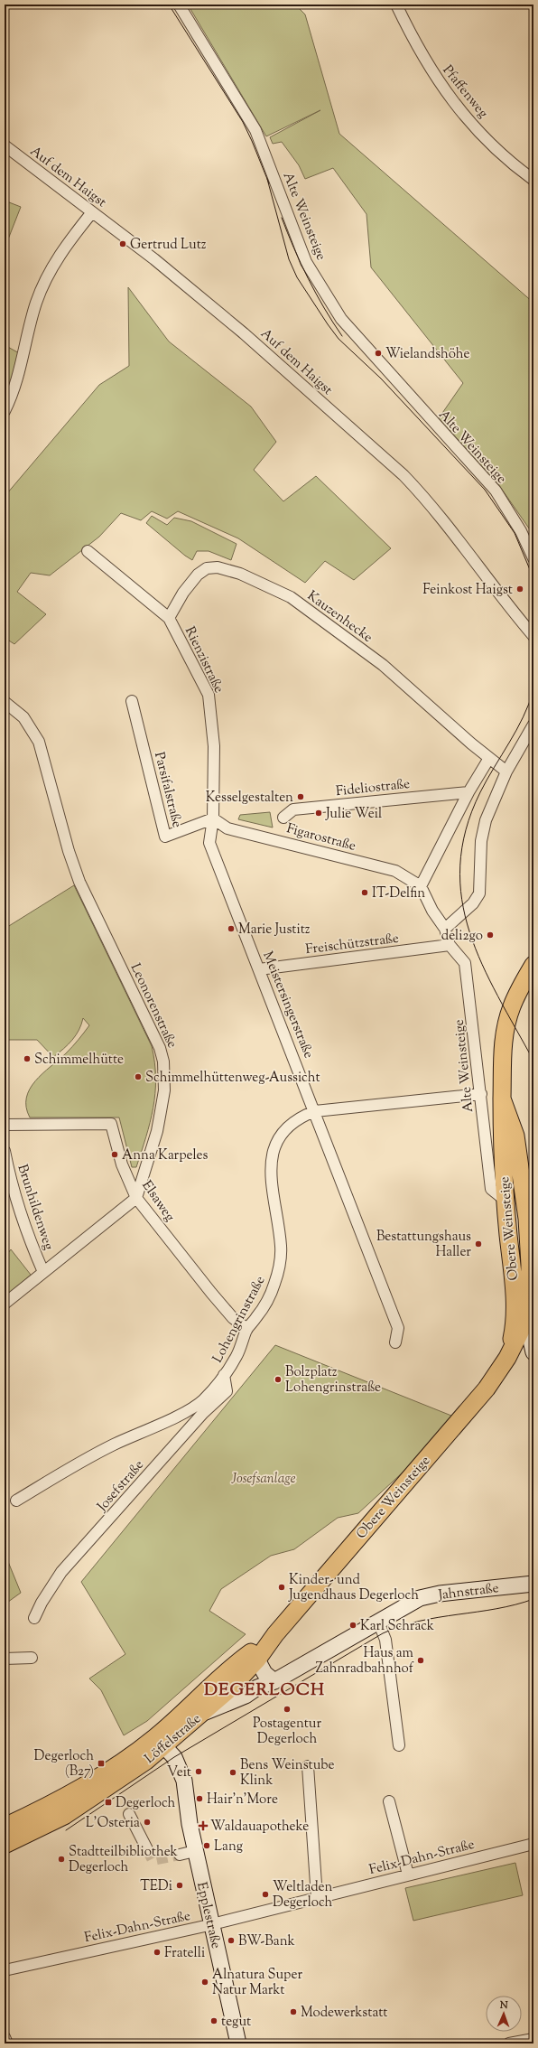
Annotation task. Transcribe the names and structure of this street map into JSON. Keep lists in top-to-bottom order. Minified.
{"streets":{"main road":["Obere Weinsteige","Jahnstraße","Löffelstraße","Epplestraße"],"street":["Pfaffenweg","Auf dem Haigst","Alte Weinsteige","Kauzenhecke","Rienzistraße","Fideliostraße","Parsifalstraße","Figarostraße","Freischützstraße","Meistersingerstraße","Leonorenstraße","Elsaweg","Brunhildenweg","Lohengrinstraße","Josefstraße","Felix-Dahn-Straße"]},"crossings":[["Alte Weinsteige","Figarostraße"],["Alte Weinsteige","Freischützstraße"],["Alte Weinsteige","Obere Weinsteige"],["Alte Weinsteige","Lohengrinstraße"],["Kauzenhecke","Rienzistraße"],["Rienzistraße","Parsifalstraße"],["Rienzistraße","Figarostraße"],["Rienzistraße","Meistersingerstraße"],["Parsifalstraße","Figarostraße"],["Parsifalstraße","Meistersingerstraße"],["Figarostraße","Meistersingerstraße"],["Freischützstraße","Meistersingerstraße"],["Meistersingerstraße","Lohengrinstraße"],["Leonorenstraße","Elsaweg"],["Elsaweg","Lohengrinstraße"],["Obere Weinsteige","Löffelstraße"],["Lohengrinstraße","Josefstraße"],["Jahnstraße","Löffelstraße"],["Löffelstraße","Epplestraße"],["Felix-Dahn-Straße","Epplestraße"]],"districts":["DEGERLOCH"],"parks":["Josefsanlage"],"places":{"other":["Gertrud Lutz","Wielandshöhe","Feinkost Haigst","Kesselgestalten","Julie Weil","IT-Delfin","Marie Justitz","deli2go","Schimmelhütte","Schimmelhüttenweg-Aussicht","Anna Karpeles","Bestattungshaus Haller","Bolzplatz Lohengrinstraße","Kinder- und Jugendhaus Degerloch","Karl Schrack","Haus am Zahnradbahnhof","Postagentur Degerloch","Veit","Bens Weinstube Klink","Hair'n'More","L'Osteria","Lang","Stadtteilbibliothek Degerloch","TEDi","Weltladen Degerloch","BW-Bank","Fratelli","Alnatura Super Natur Markt","Modewerkstatt","tegut"],"transit":["Degerloch (B27)","Degerloch"],"health":["Waldauapotheke"]},"north":"top"}
